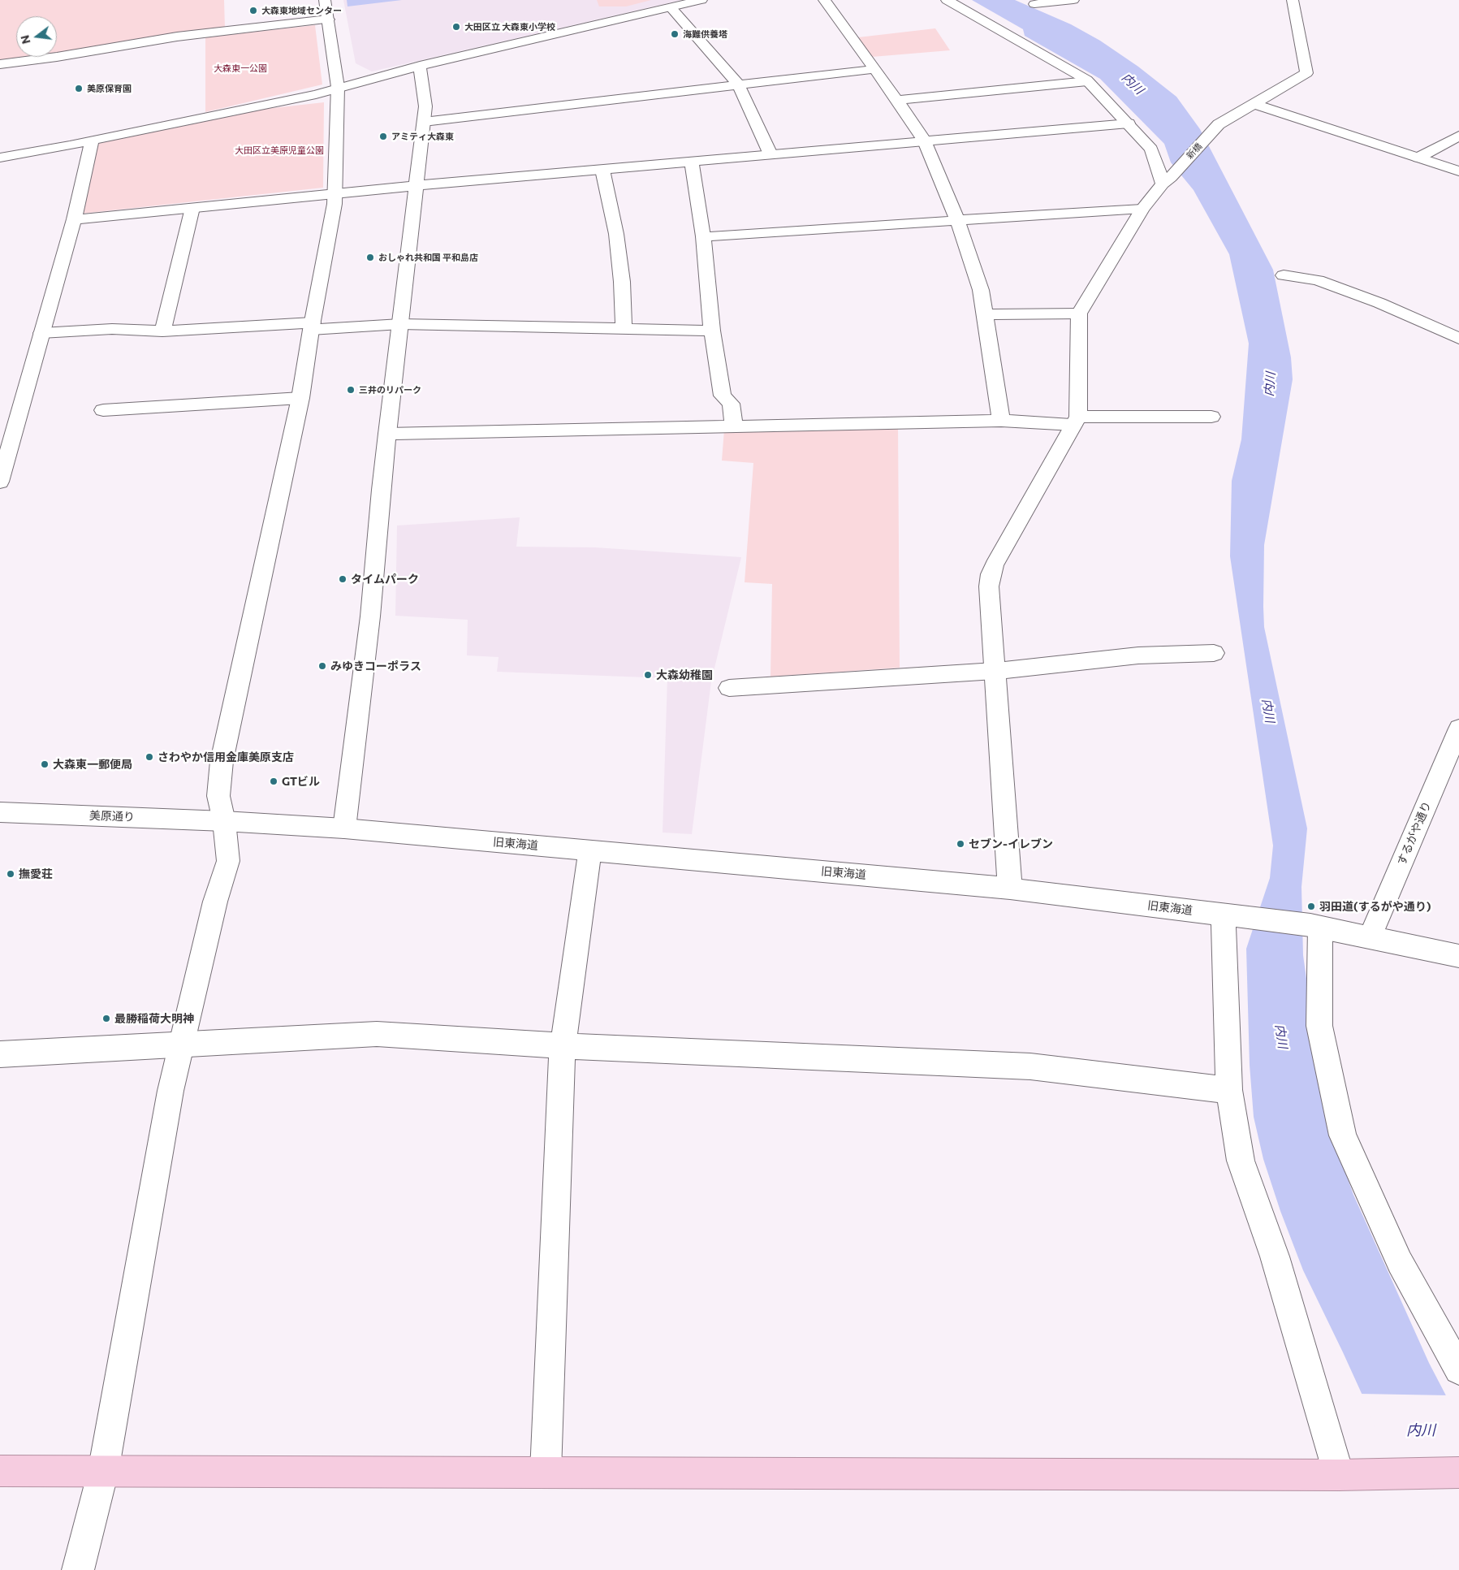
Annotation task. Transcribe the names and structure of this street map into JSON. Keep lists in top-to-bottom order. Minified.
{"streets":{"street":["新橋","美原通り","するがや通り","旧東海道"]},"crossings":[["美原通り","旧東海道"],["するがや通り","旧東海道"]],"water":["内川"],"parks":["大森東一公園","大田区立美原児童公園"],"places":["大森東地域センター","大田区立 大森東小学校","海難供養塔","美原保育園","アミティ大森東","おしゃれ共和国 平和島店","三井のリパーク","タイムパーク","みゆきコーポラス","大森幼稚園","さわやか信用金庫美原支店","大森東一郵便局","GTビル","セブン-イレブン","撫愛荘","羽田道(するがや通り)","最勝稲荷大明神"],"north":"left"}
